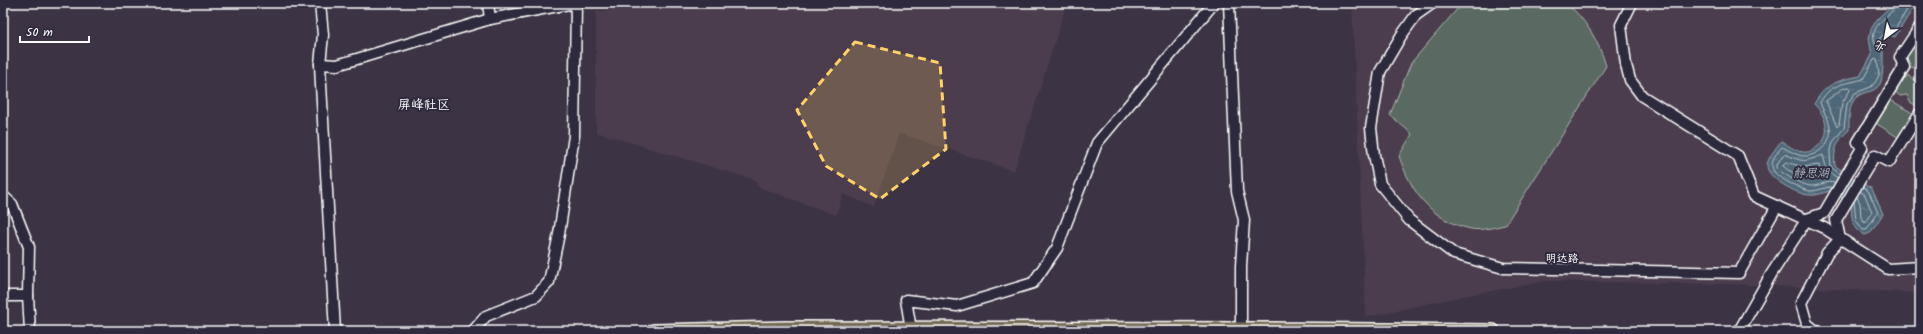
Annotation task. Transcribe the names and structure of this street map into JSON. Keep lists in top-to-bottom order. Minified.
{"streets":{"street":["明达路"]},"districts":["屏峰社区"],"water":["静思湖"],"scale_bar":"50 m","north":"bottom left"}
